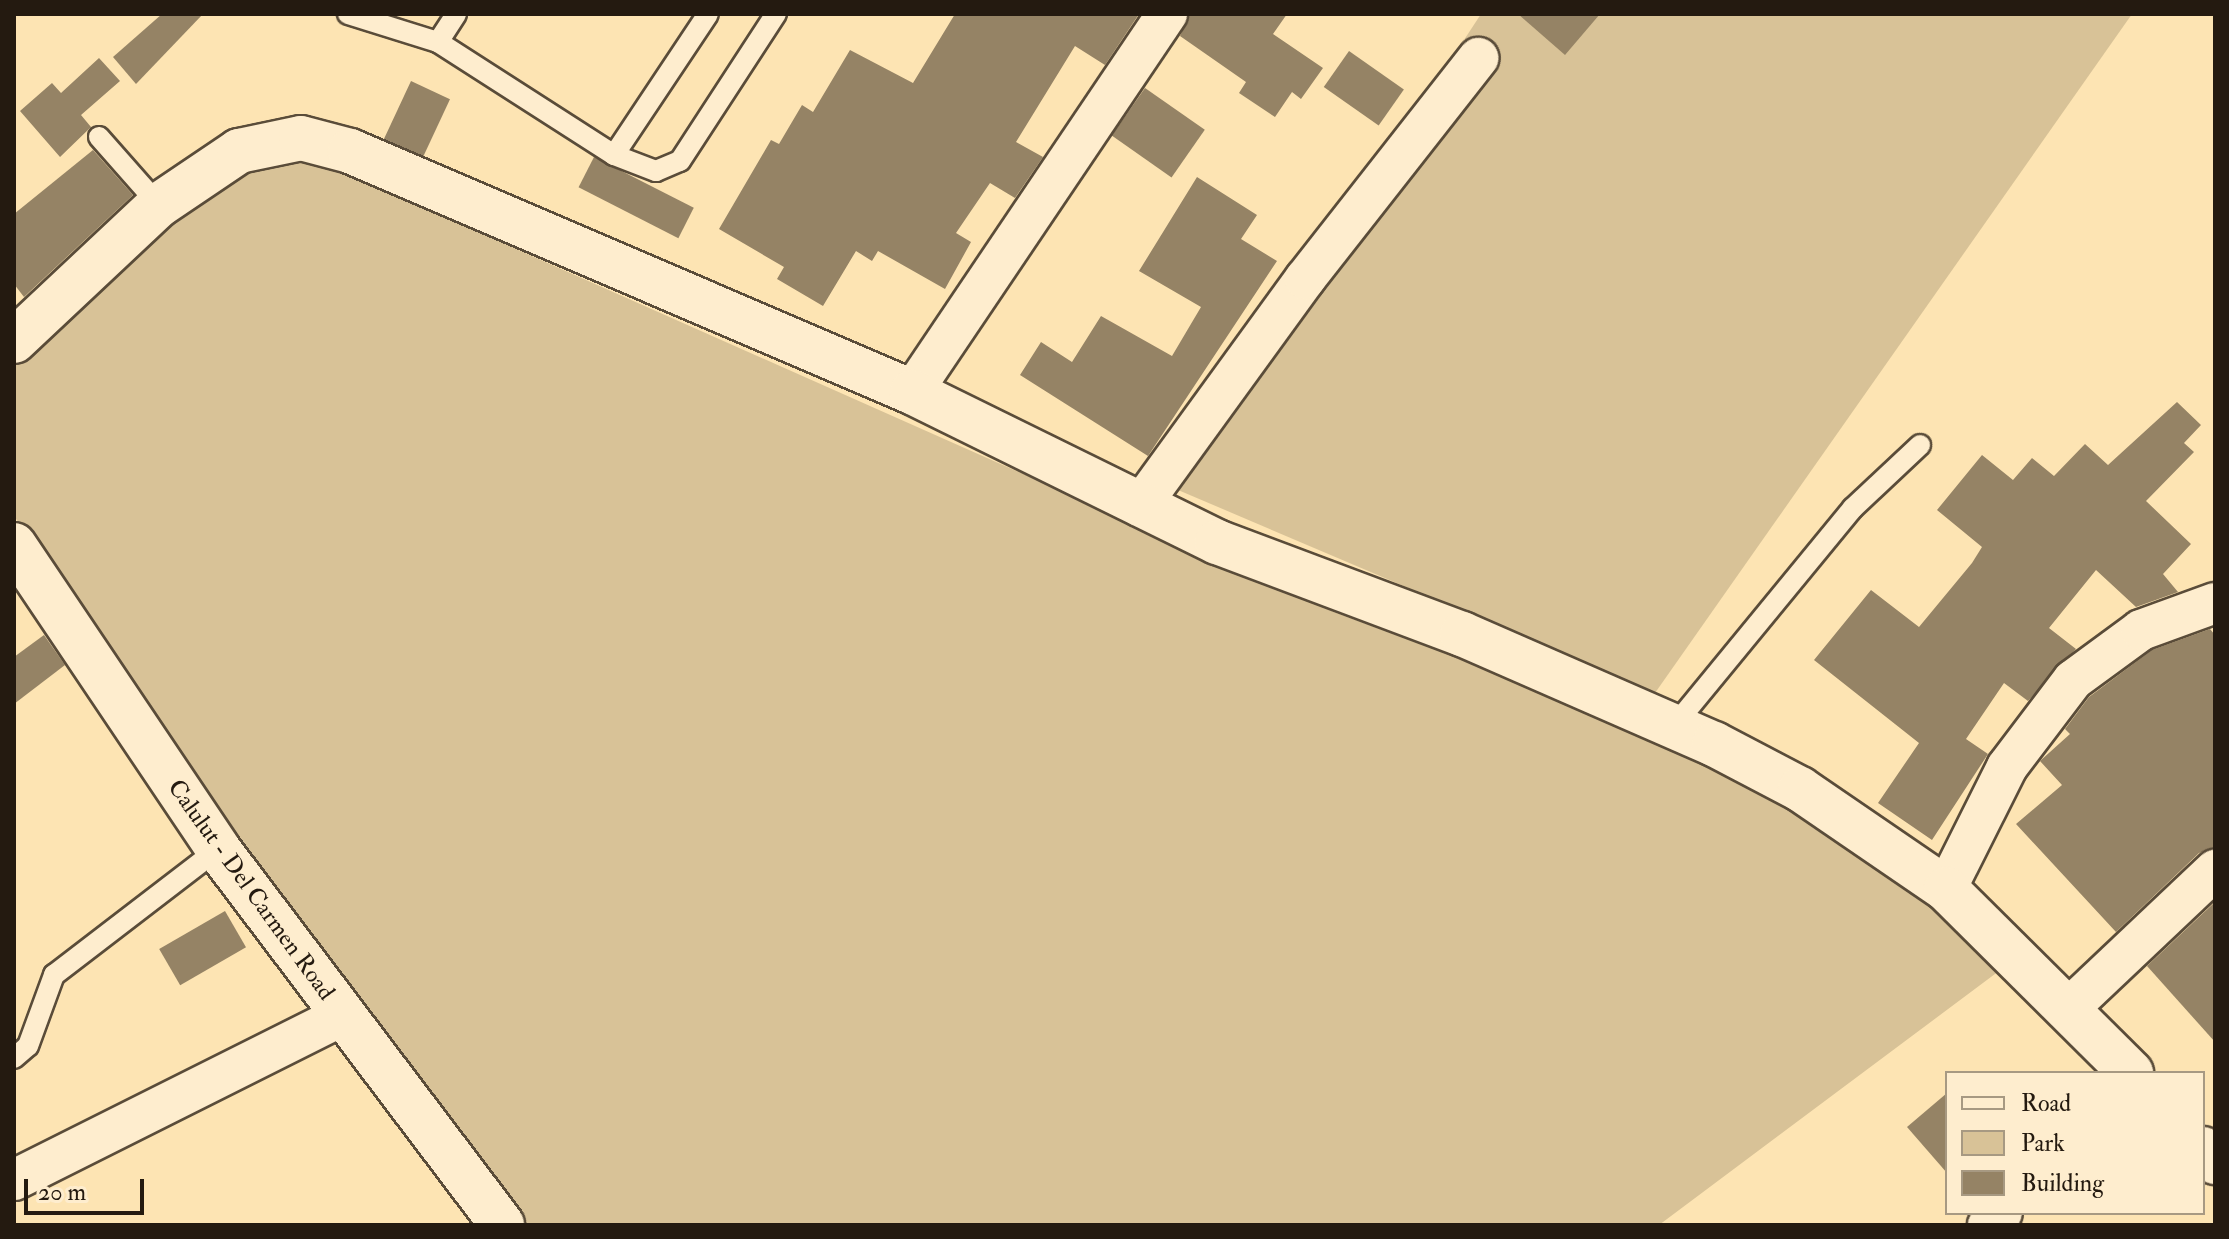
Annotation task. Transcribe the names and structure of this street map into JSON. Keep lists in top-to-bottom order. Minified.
{"streets":{"street":["Calulut - Del Carmen Road"]},"legend":["Road","Park","Building"],"scale_bar":"20 m"}
